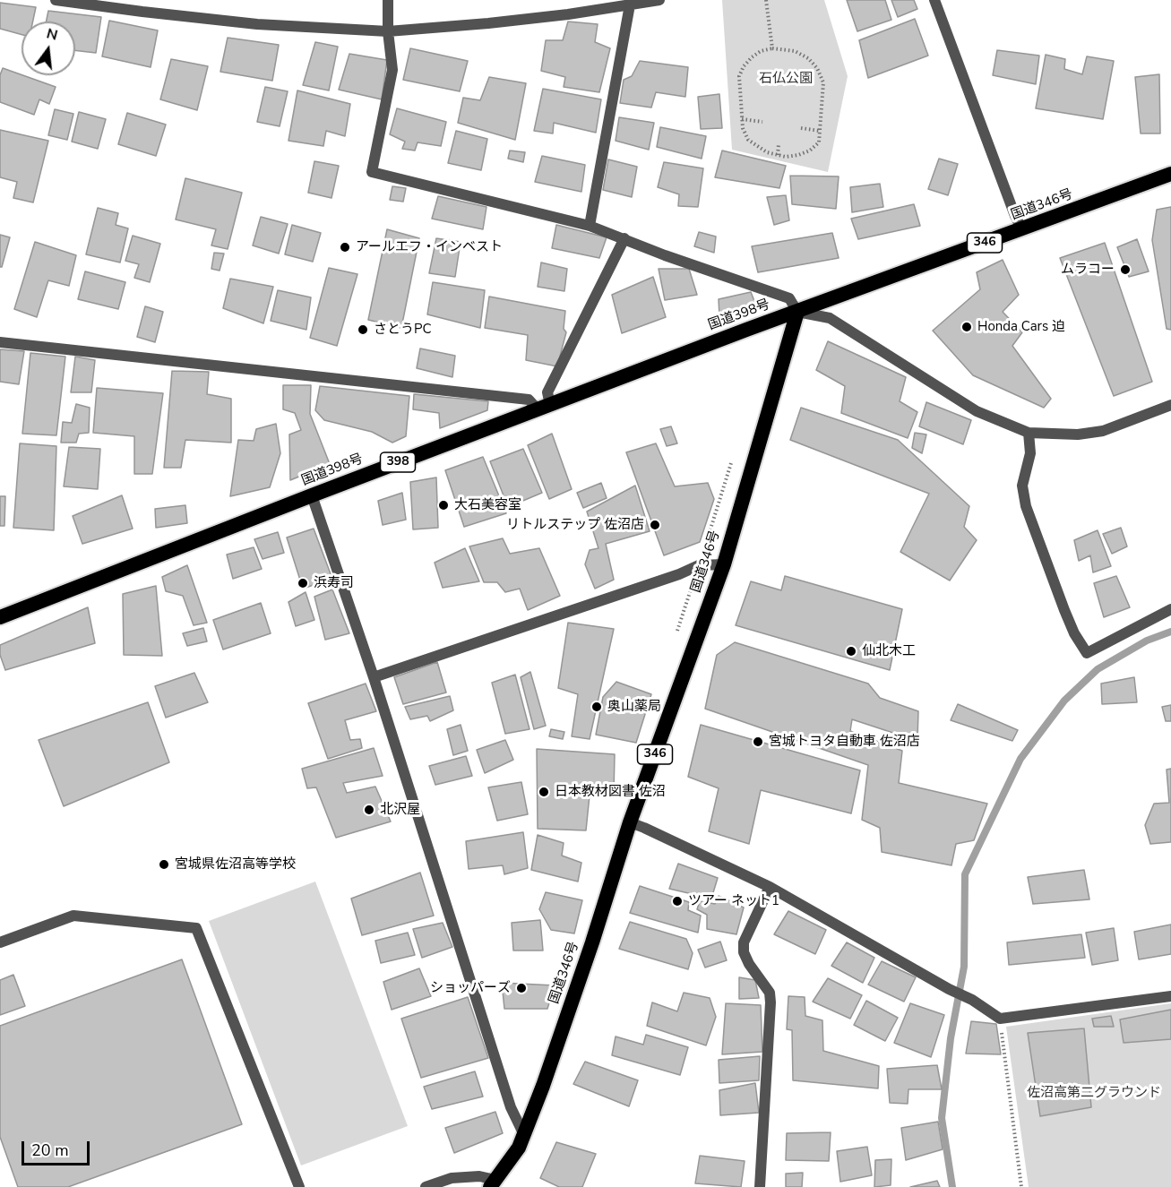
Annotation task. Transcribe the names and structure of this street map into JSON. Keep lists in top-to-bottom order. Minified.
{"streets":{"highway":["国道346号","346","国道398号","398"]},"crossings":[["国道346号","国道398号"]],"parks":["石仏公園","佐沼高第二グラウンド"],"places":["アールエフ・インベスト","ムラコー","Honda Cars 迫","さとうPC","大石美容室","リトルステップ 佐沼店","浜寿司","仙北木工","奥山薬局","宮城トヨタ自動車 佐沼店","日本教材図書 佐沼","北沢屋","宮城県佐沼高等学校","ツアー ネット1","ショッパーズ"],"scale_bar":"20 m","north":"top"}
